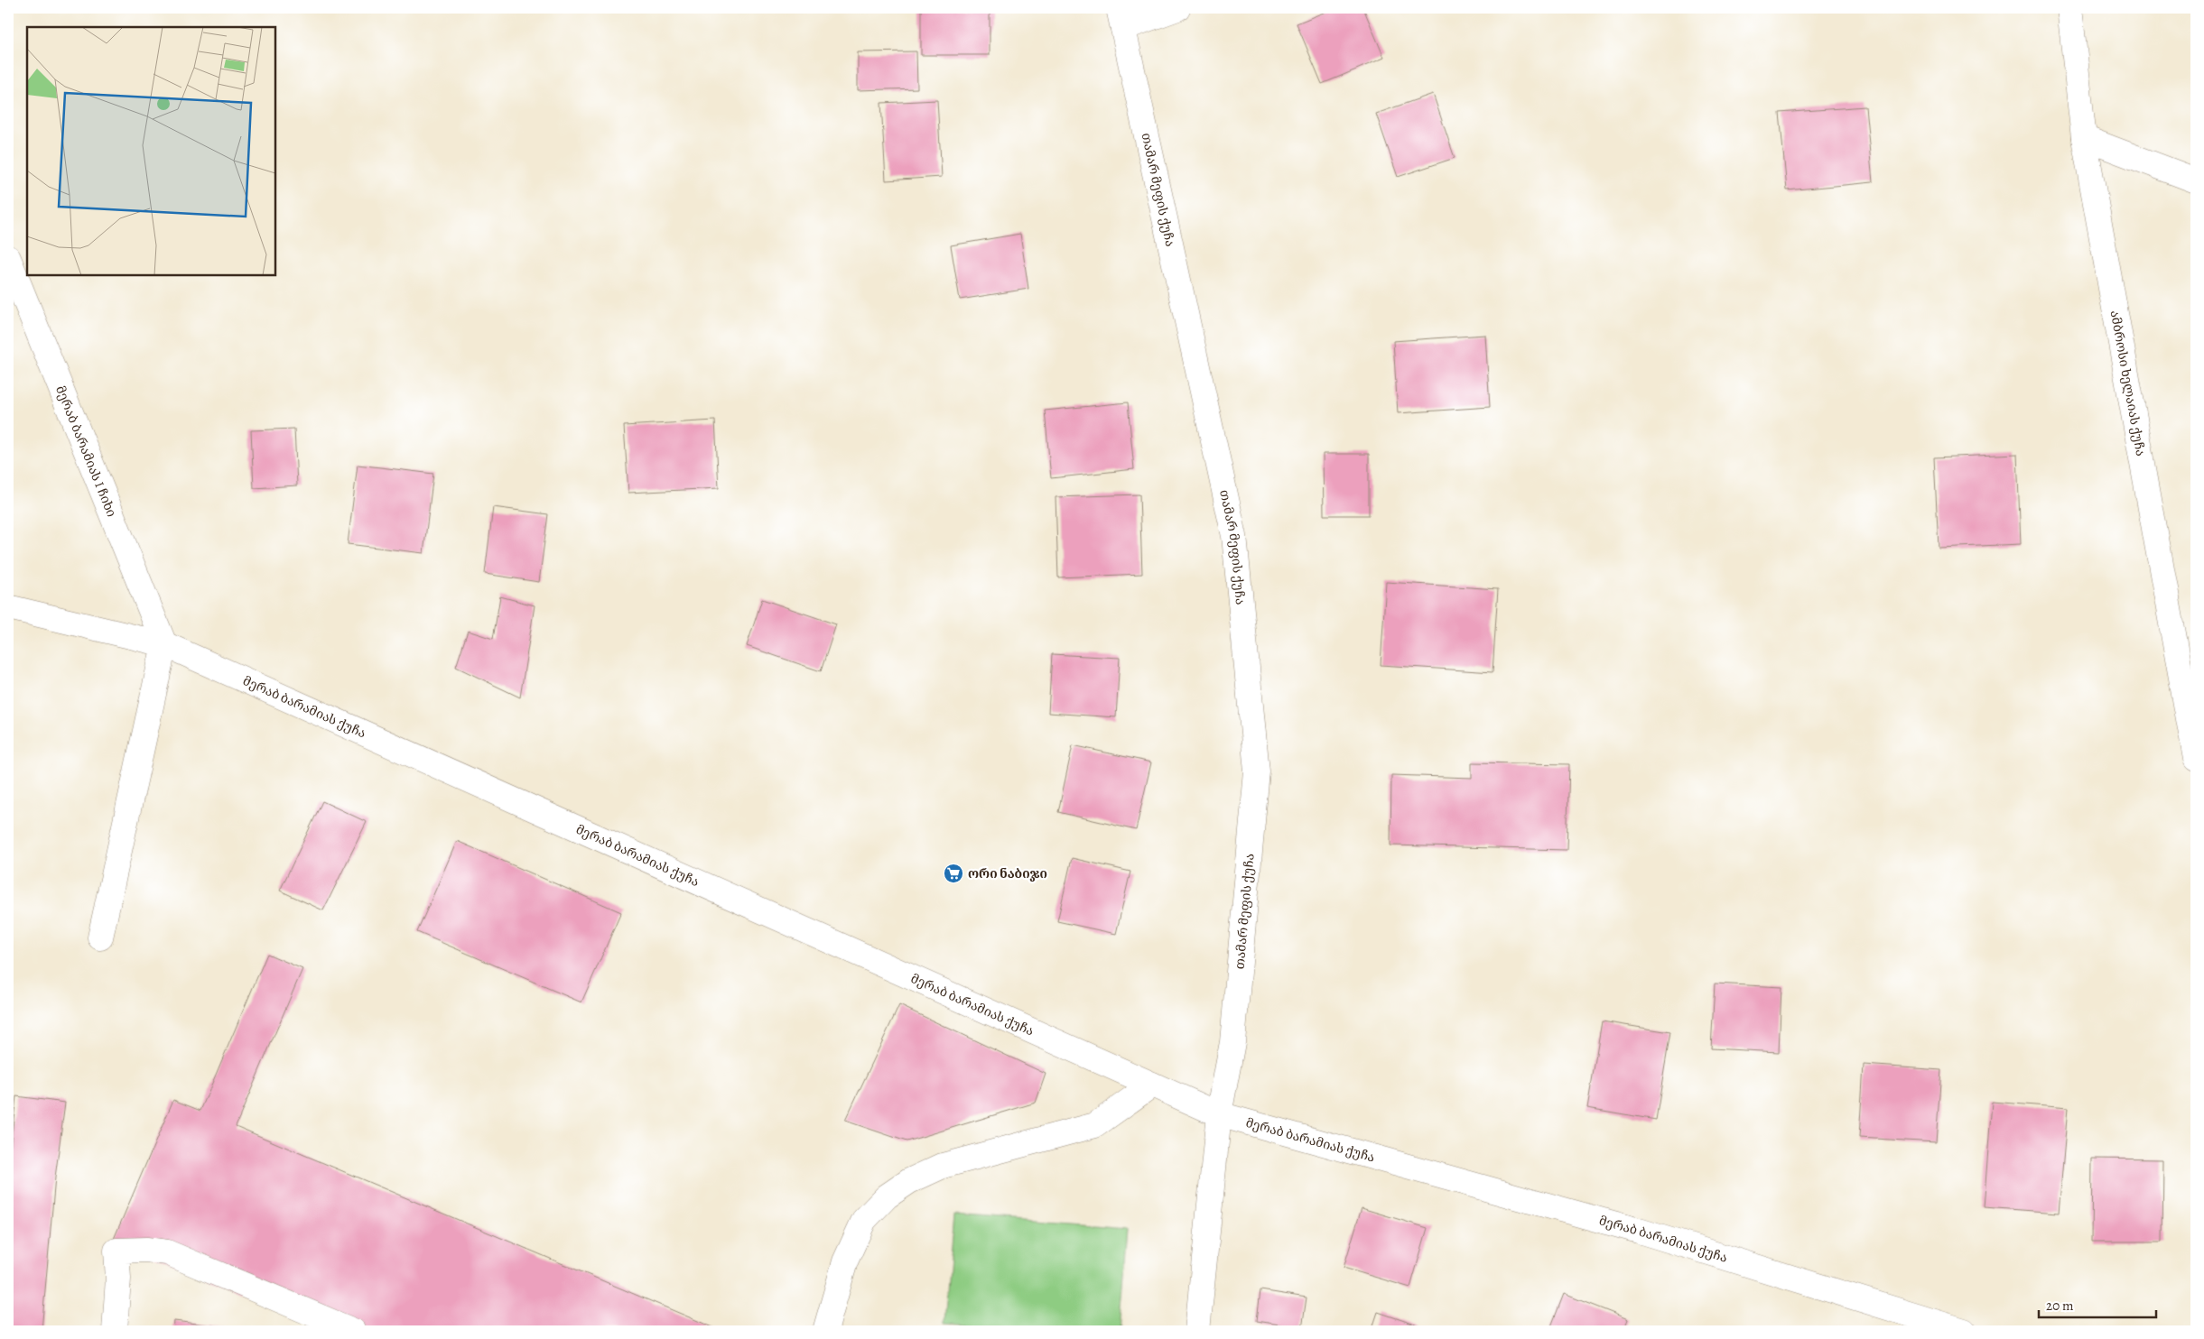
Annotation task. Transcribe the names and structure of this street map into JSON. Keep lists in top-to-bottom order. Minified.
{"streets":{"street":["თამარ მეფის ქუჩა","ამბროსი ხელაიას ქუჩა","მერაბ ბარამიას I ჩიხი","მერაბ ბარამიას ქუჩა"]},"crossings":[["თამარ მეფის ქუჩა","მერაბ ბარამიას ქუჩა"],["მერაბ ბარამიას I ჩიხი","მერაბ ბარამიას ქუჩა"]],"places":{"supermarket":["ორი ნაბიჯი"]},"scale_bar":"20 m"}
